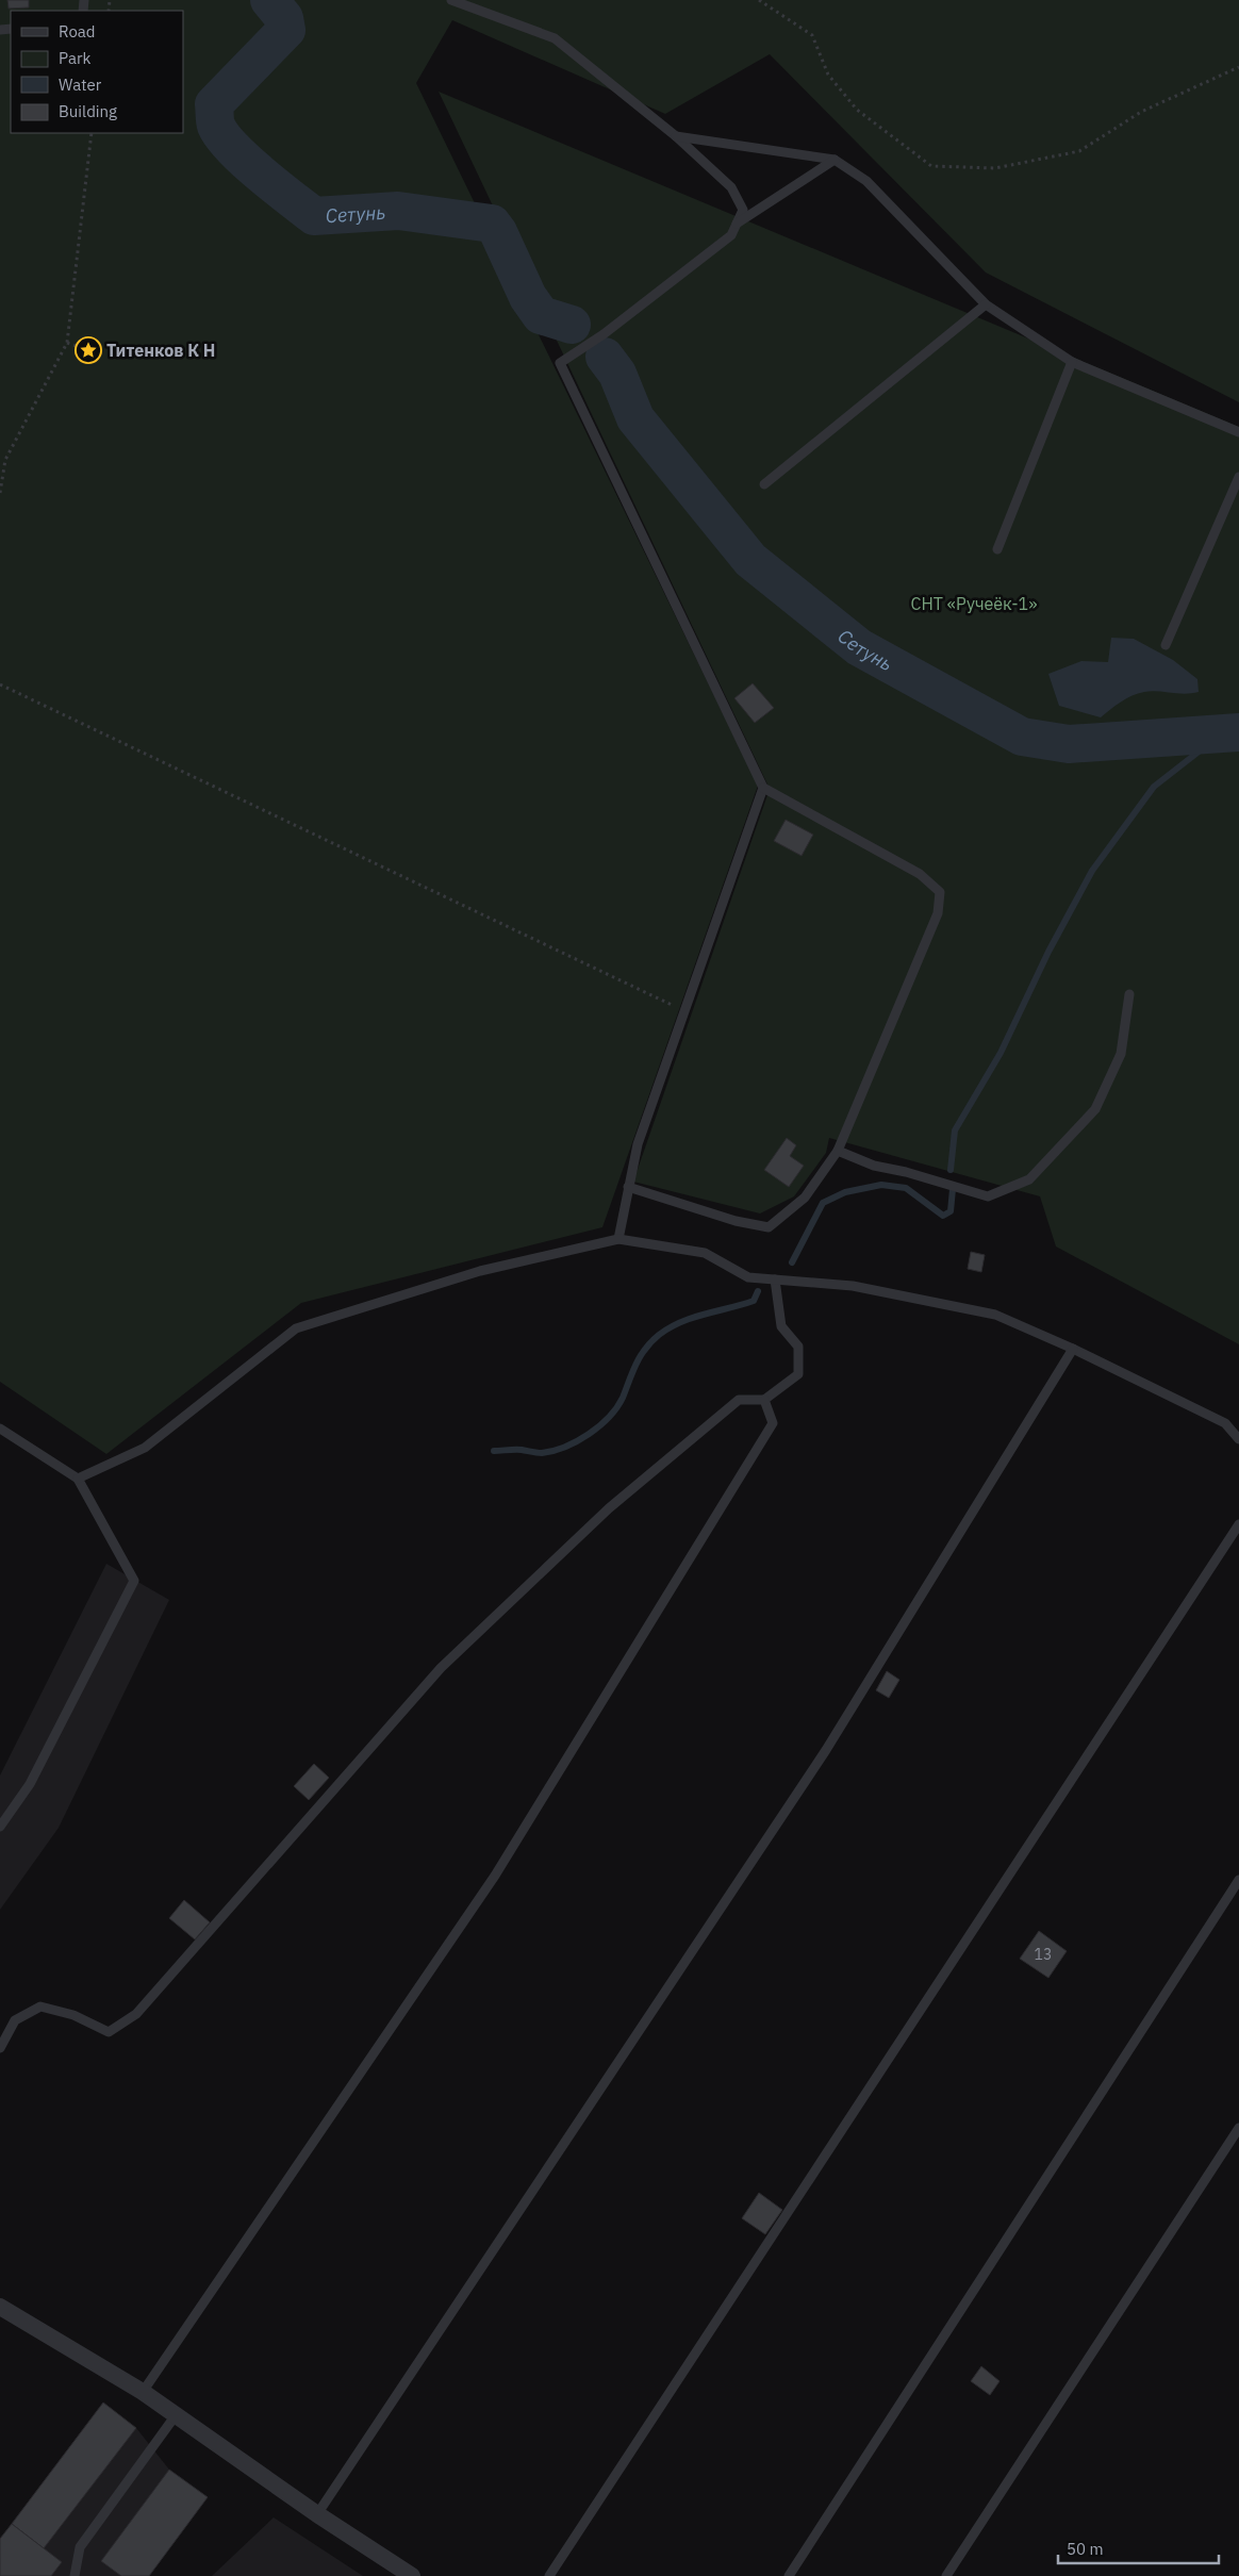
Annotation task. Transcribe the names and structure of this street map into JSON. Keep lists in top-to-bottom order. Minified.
{"water":["Сетунь"],"parks":["СНТ «Ручеёк-1»"],"places":{"place":["Титенков К Н"]},"house_numbers":["13"],"legend":["Road","Park","Water","Building"],"scale_bar":"50 m"}
